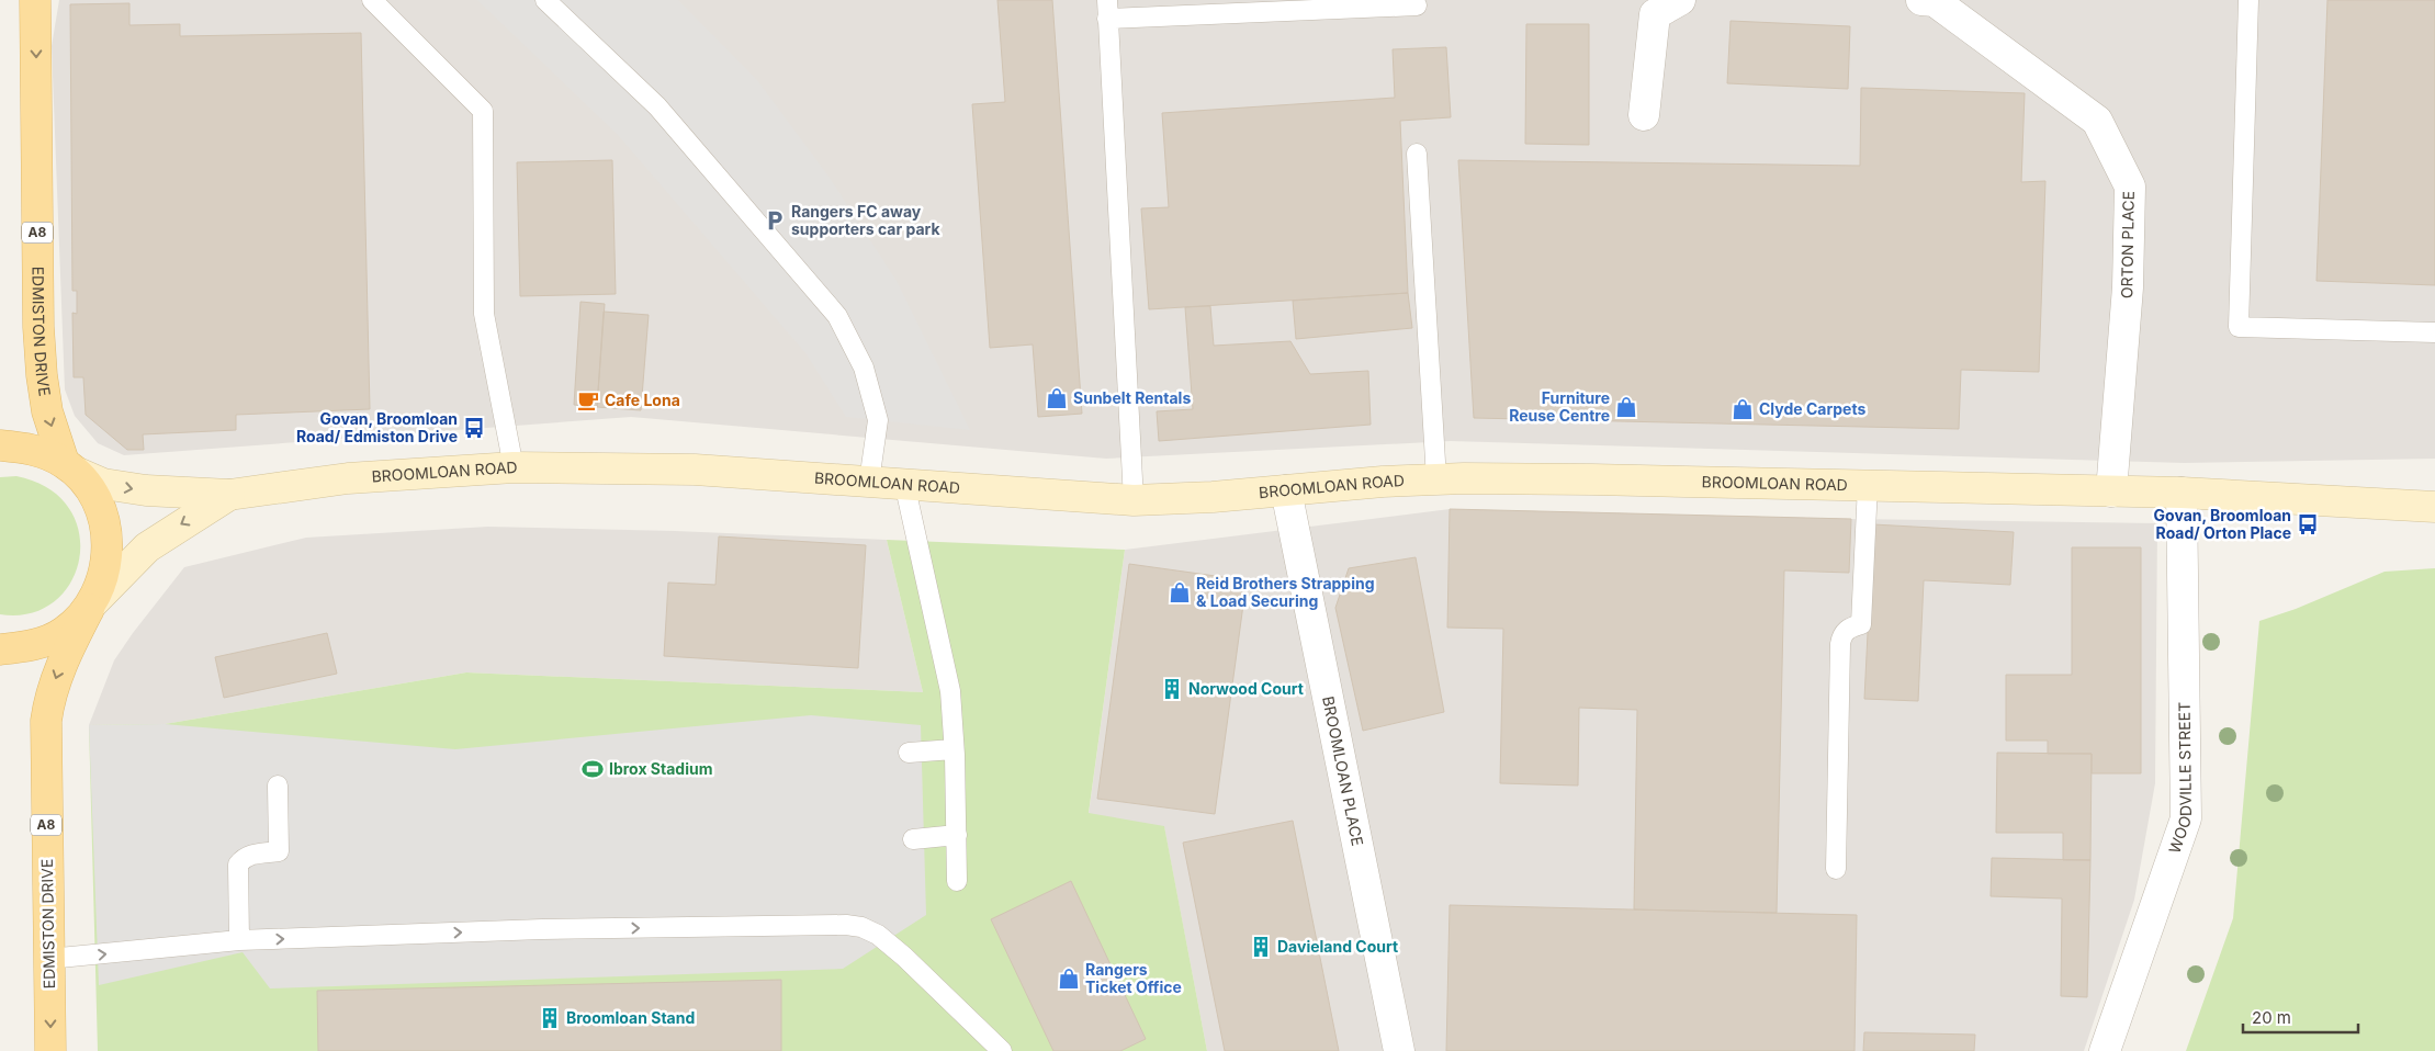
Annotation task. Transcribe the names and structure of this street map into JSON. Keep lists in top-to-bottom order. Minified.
{"streets":{"main road":["A8","EDMISTON DRIVE"],"street":["ORTON PLACE","BROOMLOAN ROAD","BROOMLOAN PLACE","WOODVILLE STREET"]},"crossings":[["ORTON PLACE","BROOMLOAN ROAD"],["EDMISTON DRIVE","BROOMLOAN ROAD"],["BROOMLOAN ROAD","BROOMLOAN PLACE"],["BROOMLOAN ROAD","WOODVILLE STREET"]],"one_way":["EDMISTON DRIVE"],"places":{"parking":["Rangers FC away supporters car park"],"shop":["Sunbelt Rentals","Furniture Reuse Centre","Clyde Carpets","Reid Brothers Strapping & Load Securing","Rangers Ticket Office"],"cafe":["Cafe Lona"],"bus stop":["Govan, Broomloan Road/ Edmiston Drive","Govan, Broomloan Road/ Orton Place"],"building":["Norwood Court","Davieland Court","Broomloan Stand"],"sports":["Ibrox Stadium"]},"scale_bar":"20 m"}
